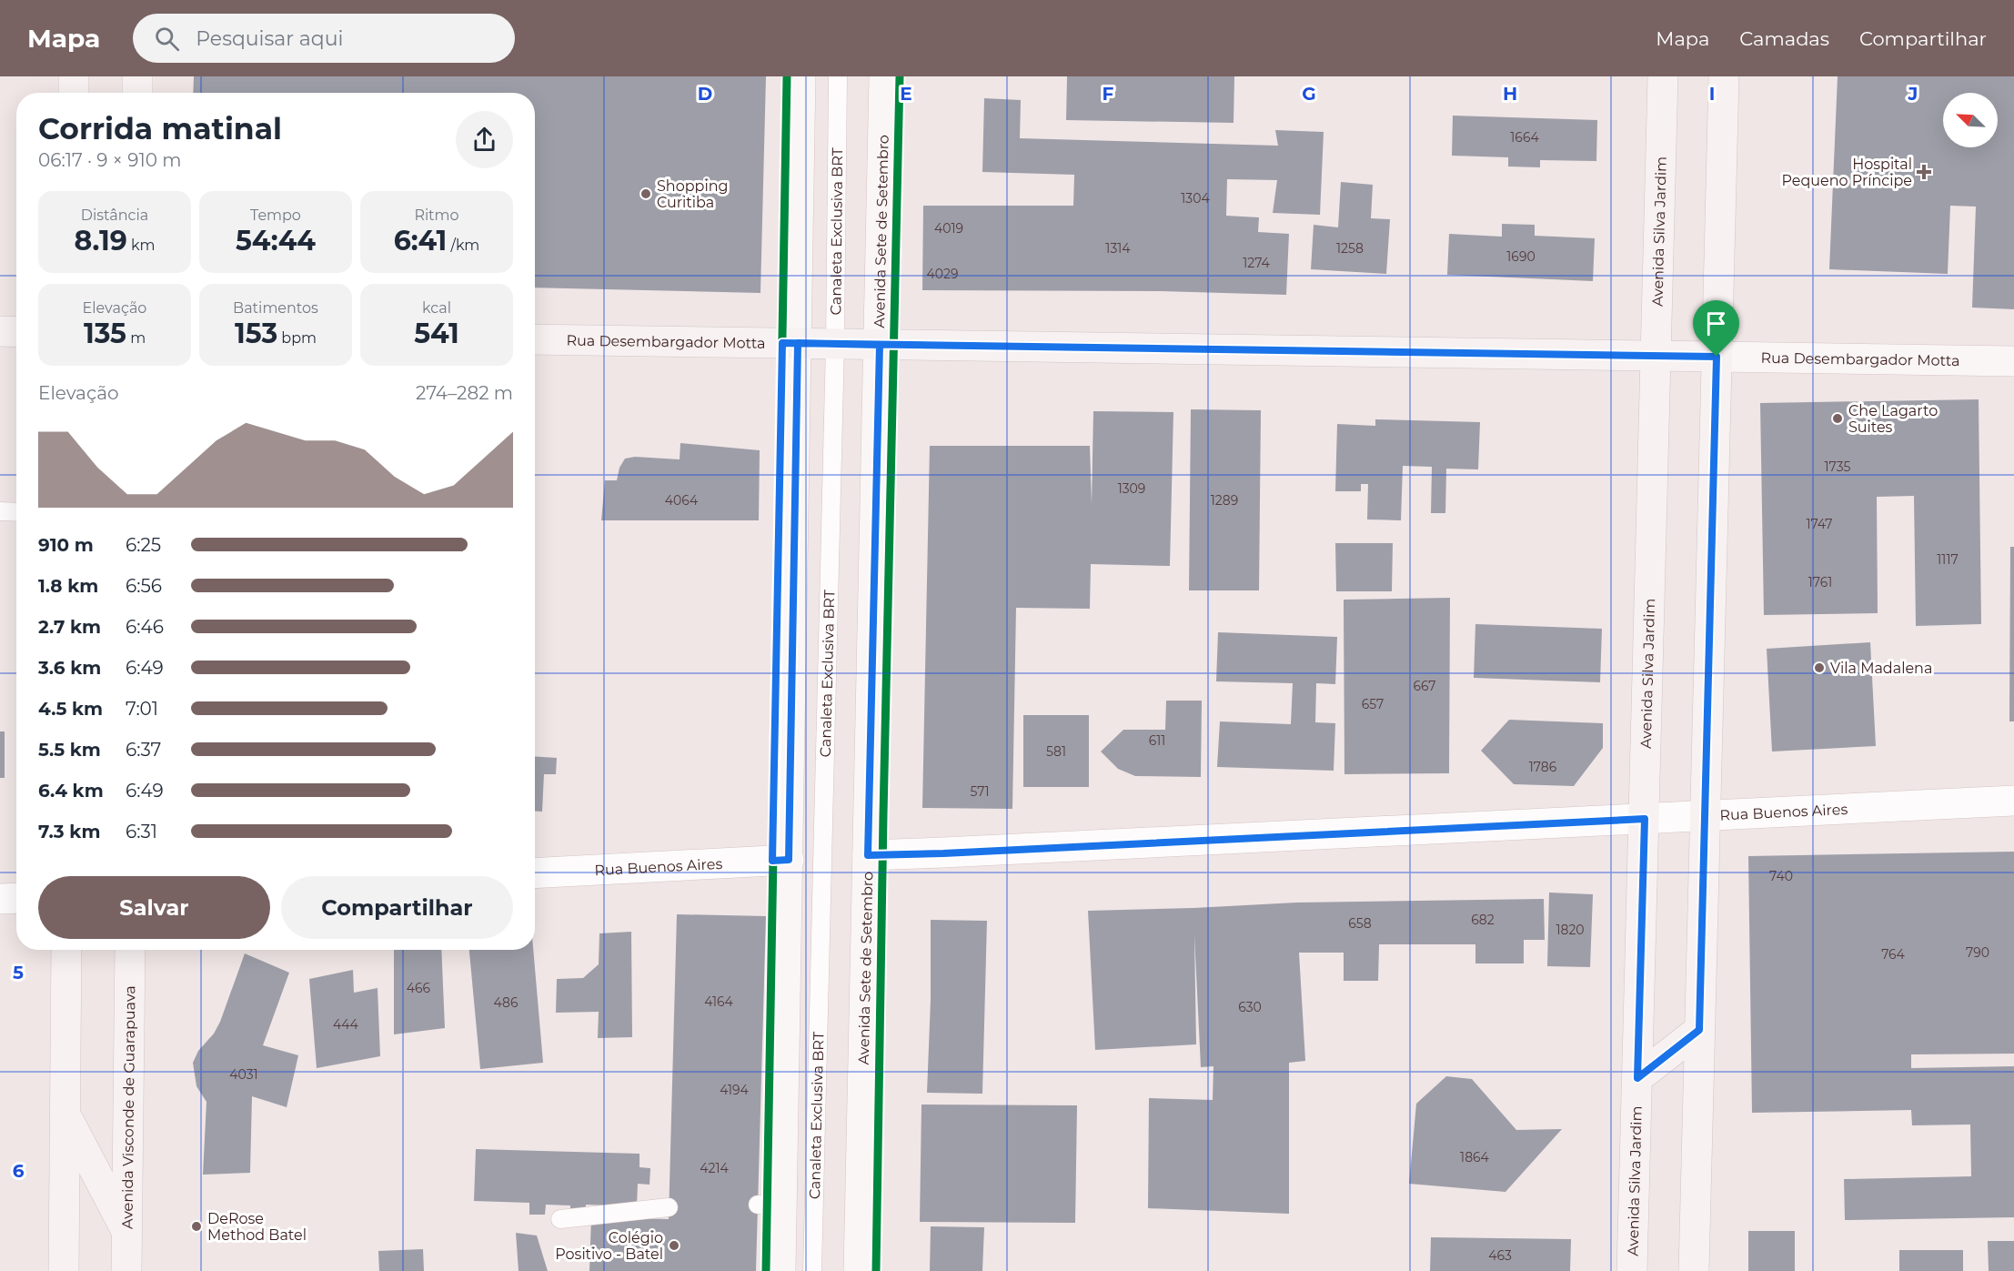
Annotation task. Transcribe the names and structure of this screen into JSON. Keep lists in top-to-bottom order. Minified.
{"streets":{"main road":["Avenida Sete de Setembro","Avenida Silva Jardim","Rua Desembargador Motta","Avenida Visconde de Guarapuava"],"street":["Rua Buenos Aires"],"lane":["Canaleta Exclusiva BRT"]},"crossings":[["Canaleta Exclusiva BRT","Rua Desembargador Motta"],["Avenida Sete de Setembro","Rua Desembargador Motta"],["Avenida Sete de Setembro","Rua Buenos Aires"],["Avenida Silva Jardim","Rua Desembargador Motta"],["Avenida Silva Jardim","Rua Buenos Aires"]],"places":{"health":["Hospital Pequeno Príncipe"],"other":["Shopping Curitiba","Che Lagarto Suites","Vila Madalena","DeRose Method Batel","Colégio Positivo - Batel"]},"house_numbers":["1664","1304","4019","1314","1258","1690","1274","4029","1735","1309","4064","1289","1747","1117","1761","667","657","611","581","1786","571","740","682","658","1820","790","764","466","4164","486","630","444","4031","4194","1864","4214","463"],"north":"top left","page":{"header":"Mapa","search":"Pesquisar aqui","nav":["Mapa","Camadas","Compartilhar"],"heading":["Corrida matinal","06:17 · 9 × 910 m"],"stats":[["Distância","8.19 km"],["Tempo","54:44"],["Ritmo","6:41 /km"],["Elevação","135 m"],["Batimentos","153 bpm"],["kcal","541"]],"chart":["Elevação","274–282 m"],"list":[{"name":"910 m","note":"6:25"},{"name":"1.8 km","note":"6:56"},{"name":"2.7 km","note":"6:46"},{"name":"3.6 km","note":"6:49"},{"name":"4.5 km","note":"7:01"},{"name":"5.5 km","note":"6:37"},{"name":"6.4 km","note":"6:49"},{"name":"7.3 km","note":"6:31"}],"buttons":["Salvar","Compartilhar"]},"grid":{"columns":["D","E","F","G","H","I","J"],"rows":["5","6"]}}
